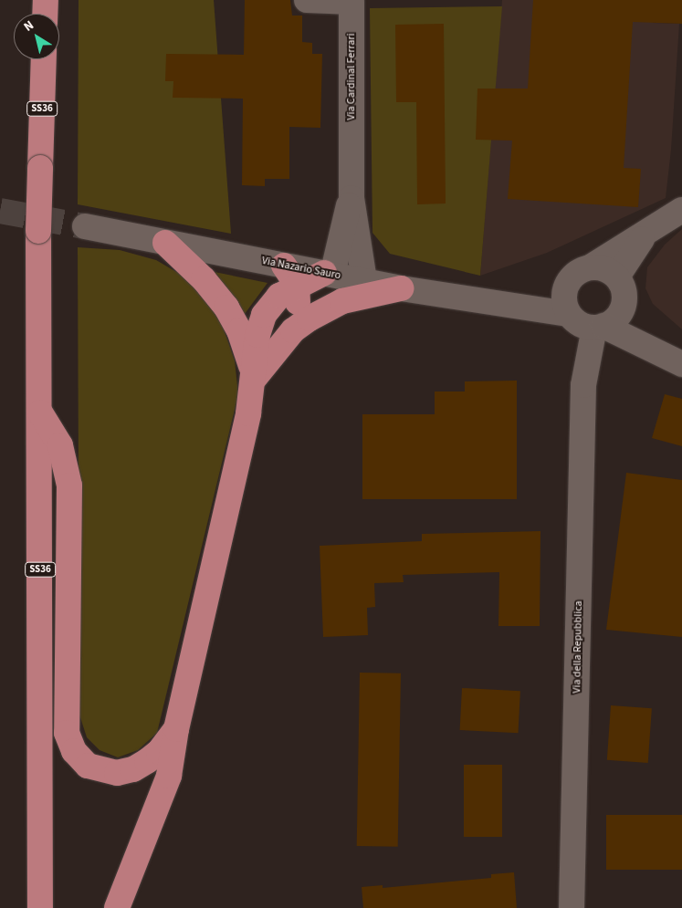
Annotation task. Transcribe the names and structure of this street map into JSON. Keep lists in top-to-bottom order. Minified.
{"streets":{"highway":["SS36"],"street":["Via Cardinal Ferrari","Via Nazario Sauro","Via della Repubblica"]},"crossings":[["Via Cardinal Ferrari","Via Nazario Sauro"],["Via Nazario Sauro","Via della Repubblica"]],"north":"top left"}
